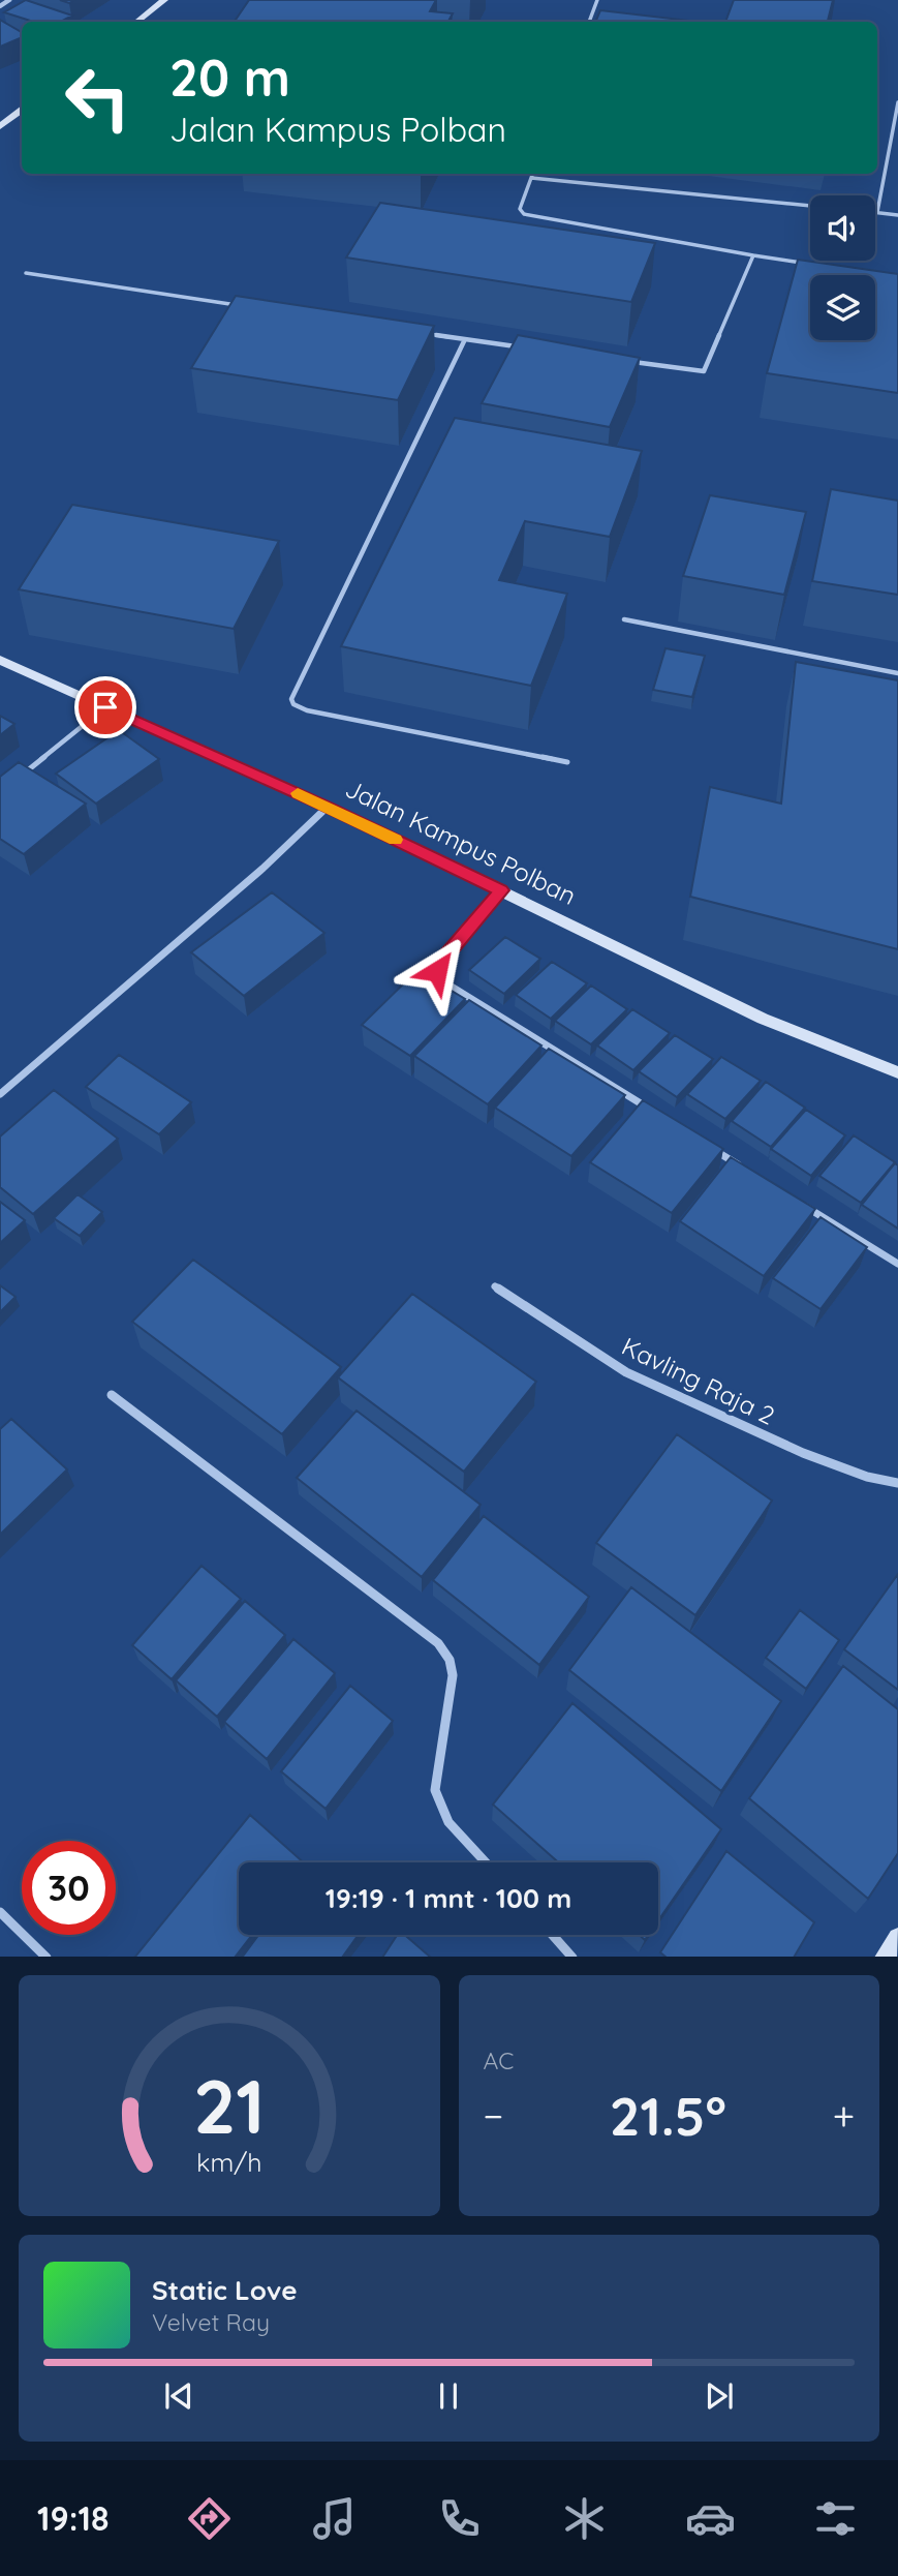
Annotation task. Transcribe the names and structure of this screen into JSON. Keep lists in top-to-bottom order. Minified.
{"streets":{"street":["Jalan Kampus Polban","Kavling Raja 2"]},"page":{"turn":["20 m","Jalan Kampus Polban"],"limit":"30","trip":"19:19 · 1 mnt · 100 m","tile":"AC","heat":["−","21.5°","+"],"song":["Static Love","Velvet Ray"],"tabs":"19:18","gauge":["21","km/h"]}}
